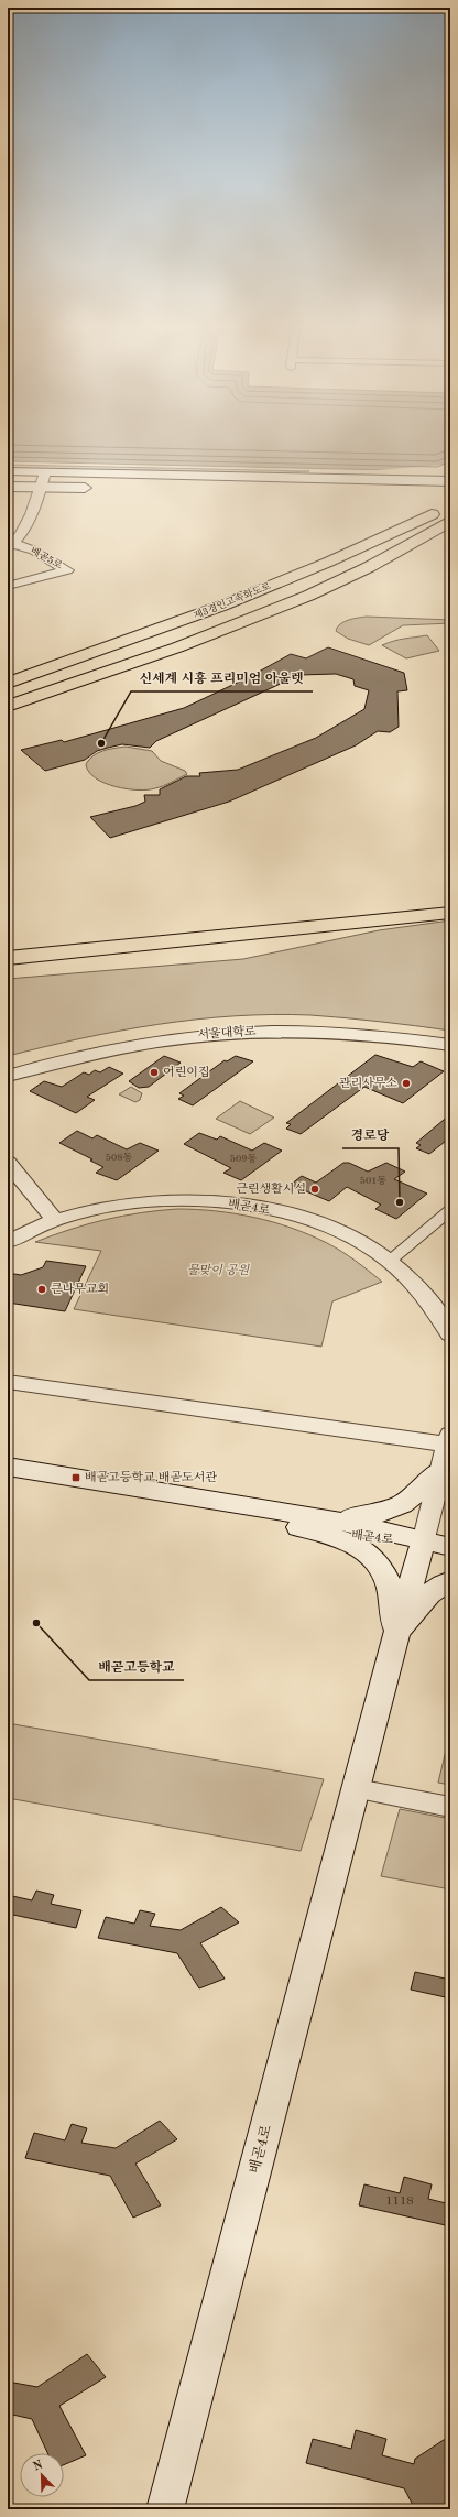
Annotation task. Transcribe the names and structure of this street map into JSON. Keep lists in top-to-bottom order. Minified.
{"streets":{"highway":["제3경인고속화도로"],"main road":["배곧4로"],"street":["배곧5로","서울대학로"]},"parks":["물맞이 공원"],"places":{"other":["신세계 시흥 프리미엄 아울렛","어린이집","관리사무소","근린생활시설","경로당","큰나무교회","배곧고등학교"],"transit":["배곧고등학교.배곧도서관"]},"house_numbers":["508동","509동","501동","1118"],"north":"top left"}
